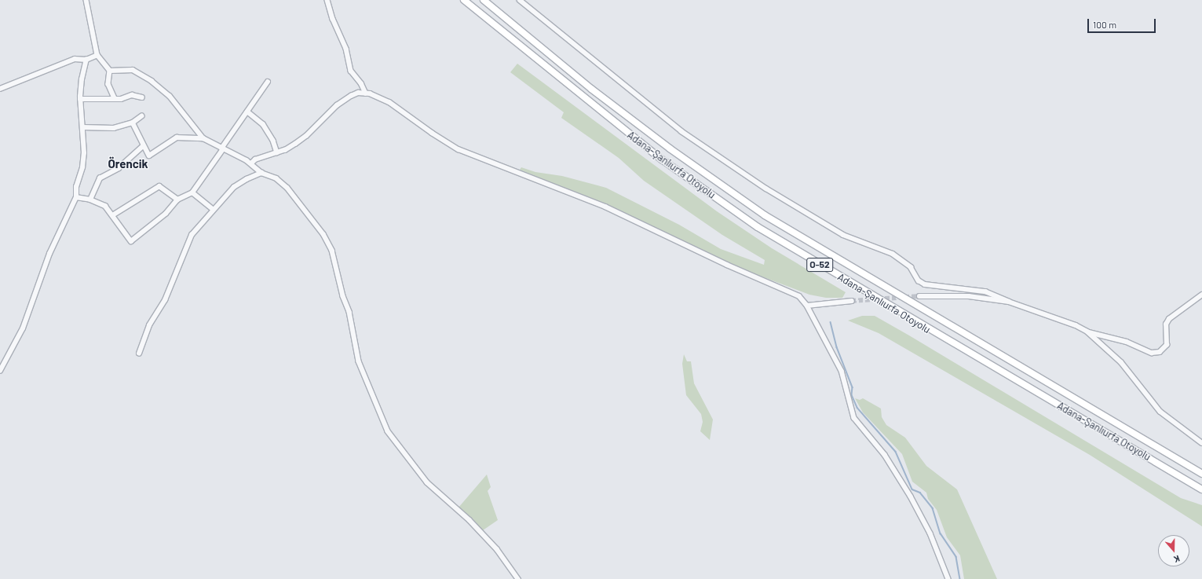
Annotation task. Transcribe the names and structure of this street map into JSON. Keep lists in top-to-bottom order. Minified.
{"streets":{"highway":["Adana-Şanlıurfa Otoyolu","O-52"]},"districts":["Örencik"],"scale_bar":"100 m","north":"bottom"}
